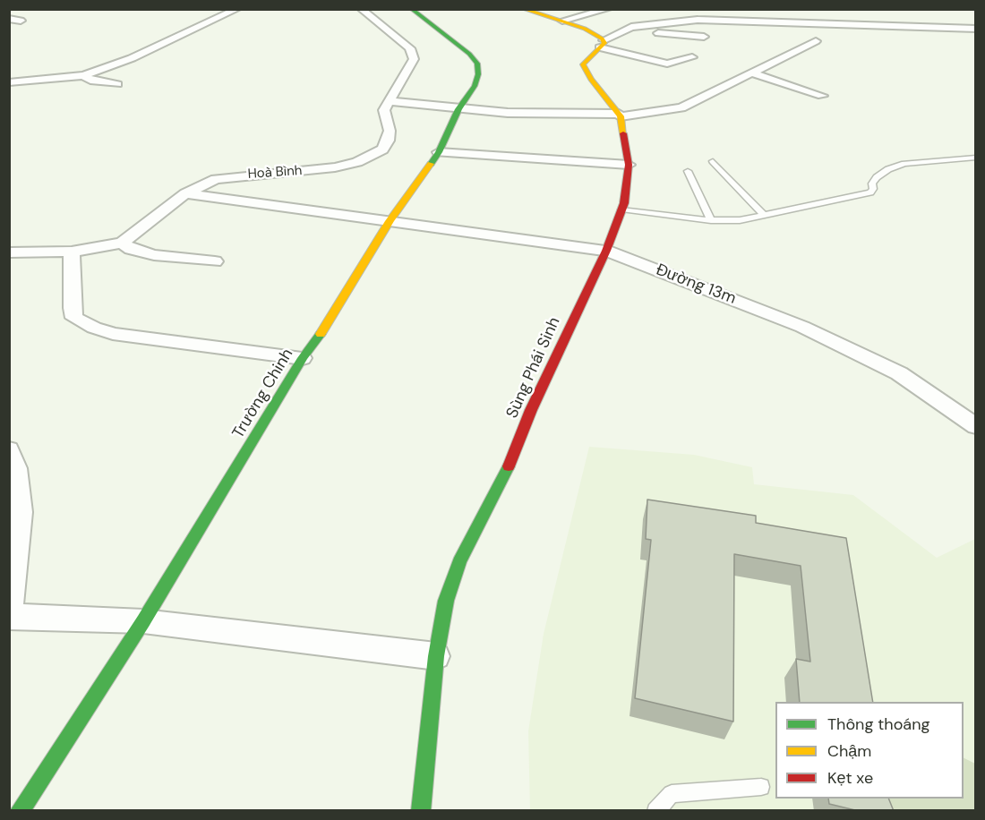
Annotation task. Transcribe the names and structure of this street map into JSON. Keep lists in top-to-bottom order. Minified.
{"streets":{"street":["Hoà Bình","Đường 13m","Sùng Phái Sinh","Trường Chinh"]},"crossings":[["Hoà Bình","Đường 13m"],["Đường 13m","Sùng Phái Sinh"],["Đường 13m","Trường Chinh"]],"legend":["Thông thoáng","Chậm","Kẹt xe"]}
